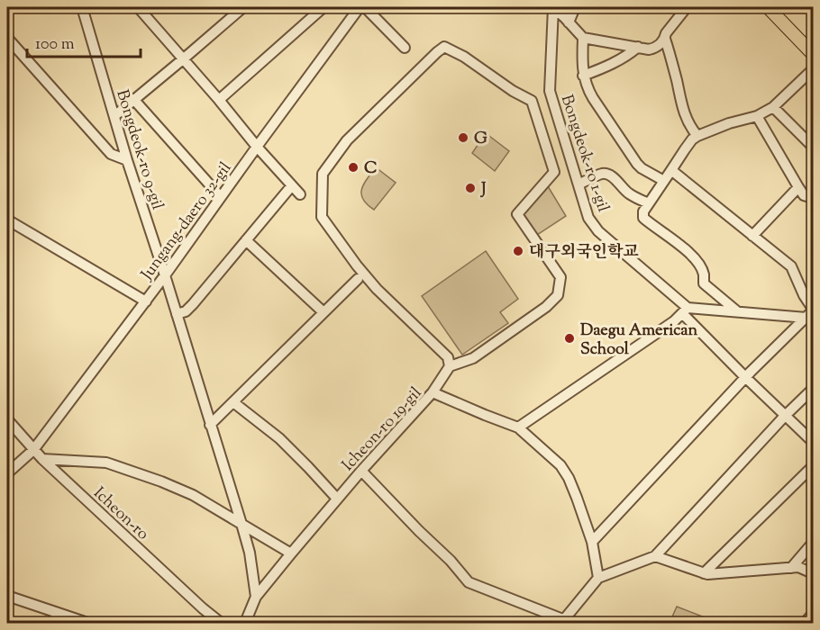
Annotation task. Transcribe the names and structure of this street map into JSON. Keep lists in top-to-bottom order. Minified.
{"streets":{"street":["Bongdeok-ro 9-gil","Bongdeok-ro 1-gil","Jungang-daero 32-gil","Icheon-ro 19-gil","Icheon-ro"]},"crossings":[["Bongdeok-ro 9-gil","Jungang-daero 32-gil"],["Bongdeok-ro 9-gil","Icheon-ro 19-gil"],["Jungang-daero 32-gil","Icheon-ro"]],"places":["G","C","J","대구외국인학교","Daegu American School"],"scale_bar":"100 m"}
